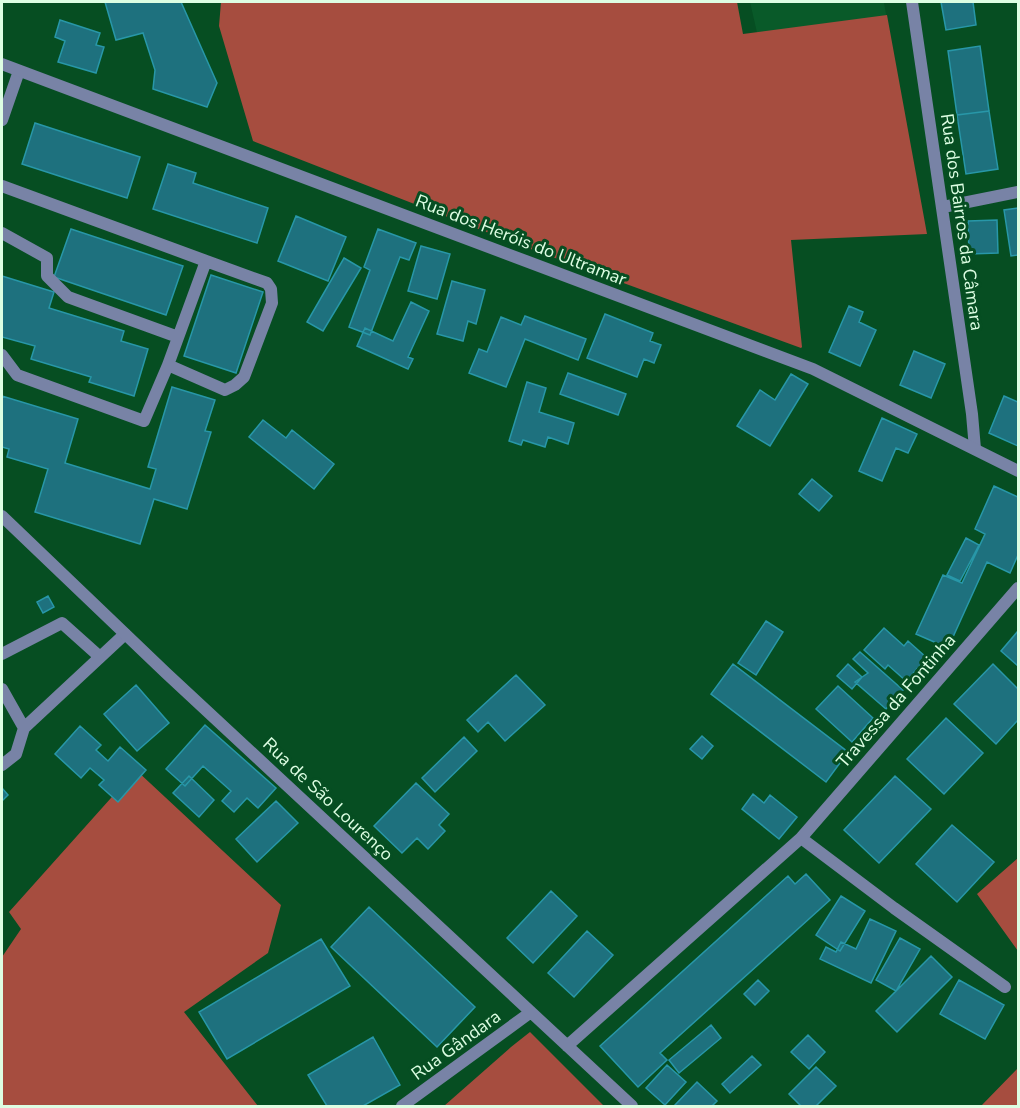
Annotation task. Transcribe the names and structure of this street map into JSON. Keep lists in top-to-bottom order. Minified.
{"streets":{"street":["Rua dos Bairros da Câmara","Rua dos Heróis do Ultramar","Travessa da Fontinha","Rua de São Lourenço","Rua Gândara"]},"crossings":[["Rua dos Bairros da Câmara","Rua dos Heróis do Ultramar"],["Travessa da Fontinha","Rua de São Lourenço"],["Rua de São Lourenço","Rua Gândara"]]}
